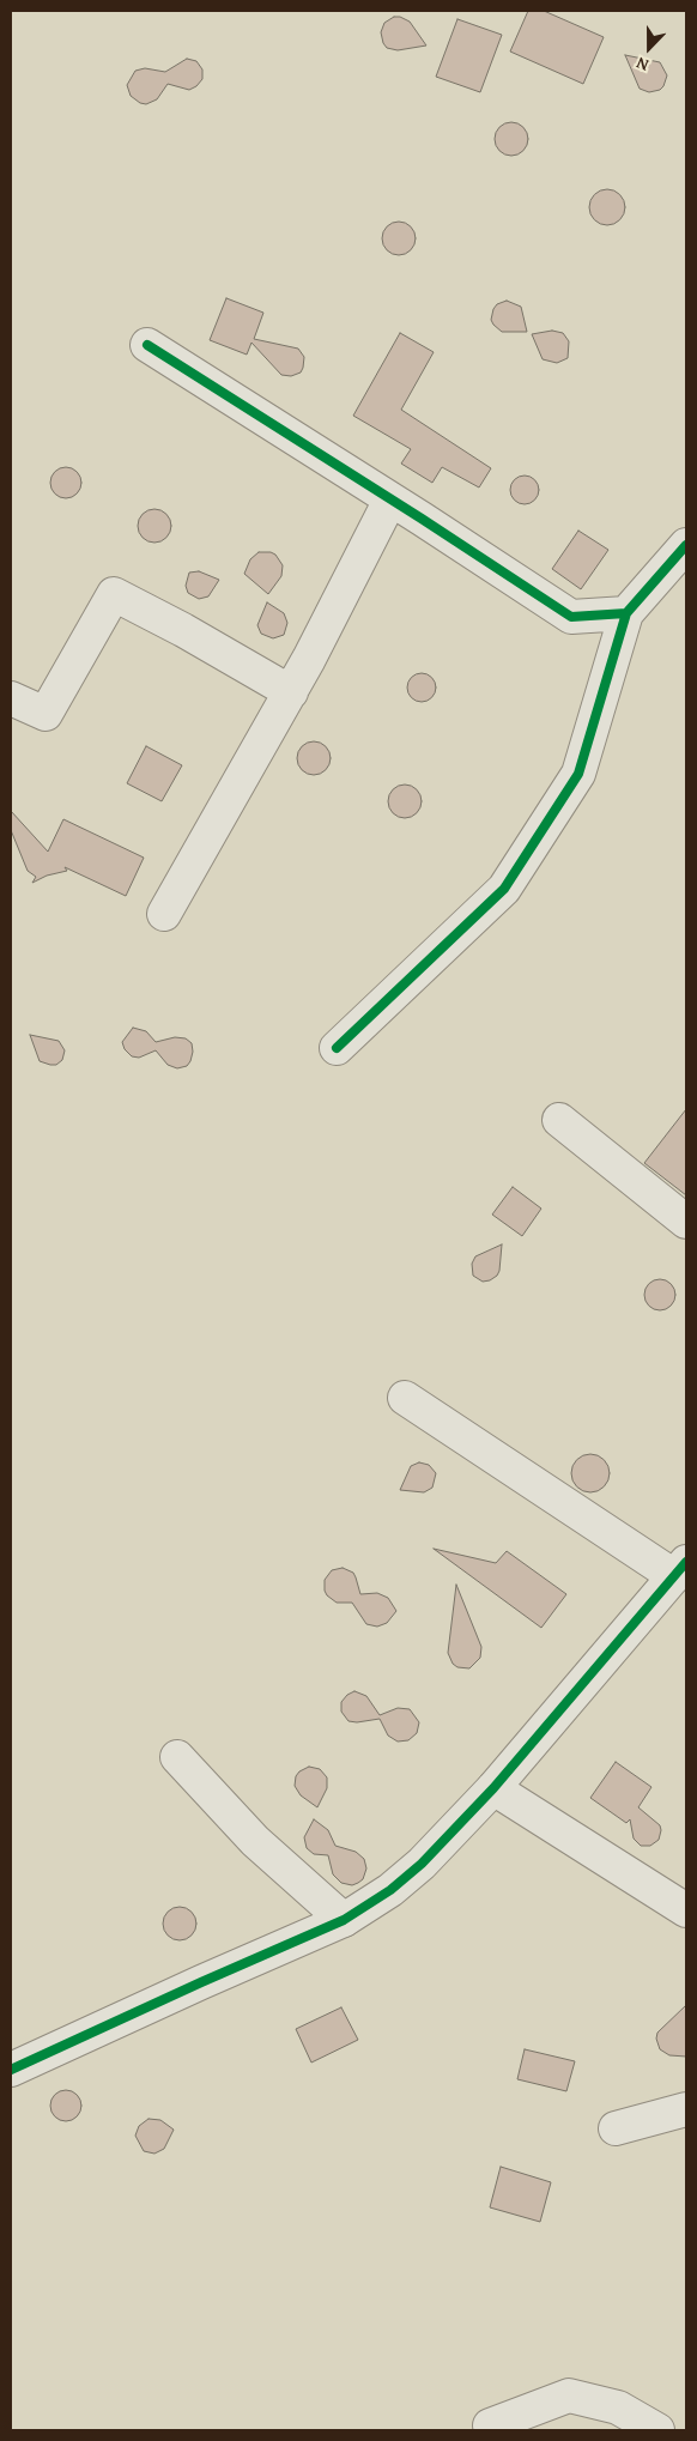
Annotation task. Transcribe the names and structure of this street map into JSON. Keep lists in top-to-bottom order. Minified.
{"north":"bottom"}
